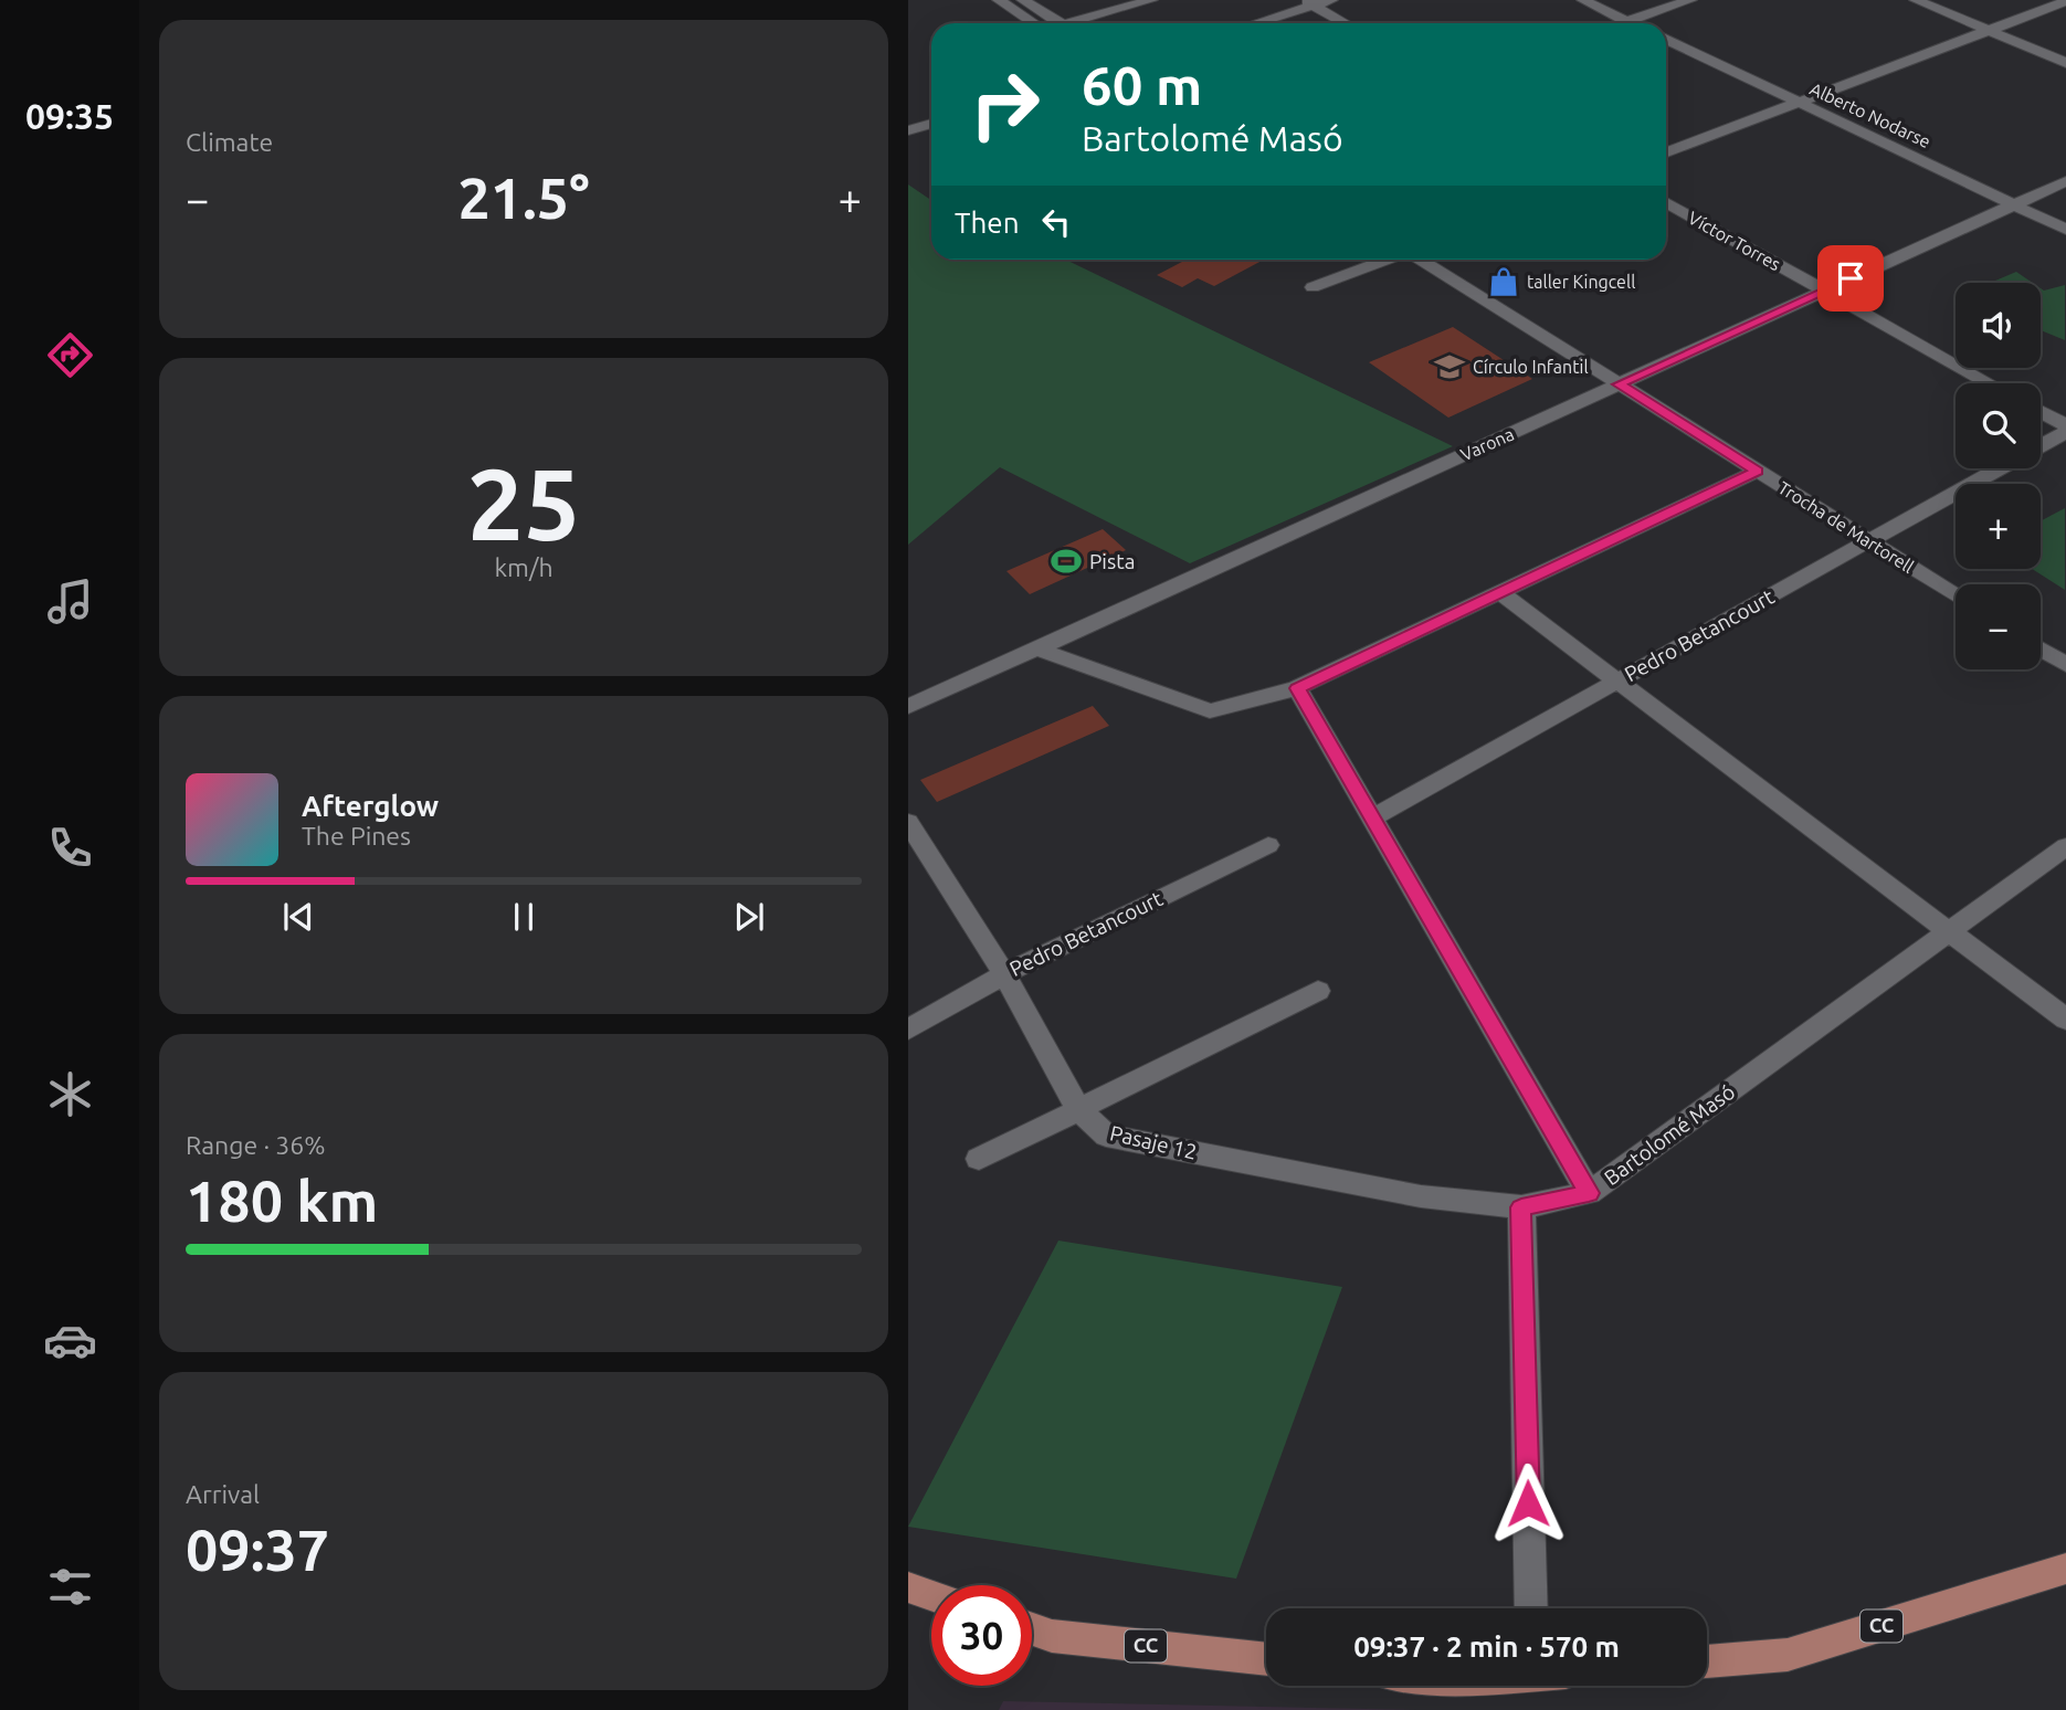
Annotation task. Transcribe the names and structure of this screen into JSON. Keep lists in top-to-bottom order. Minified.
{"streets":{"main road":["CC"],"street":["Alberto Nodarse","Víctor Torres","Varona","Trocha de Martorell","Pedro Betancourt","Bartolomé Masó","Pasaje 12"]},"crossings":[["Alberto Nodarse","Varona"],["Víctor Torres","Varona"],["Varona","Trocha de Martorell"],["Trocha de Martorell","Pedro Betancourt"],["Pedro Betancourt","Pasaje 12"],["Bartolomé Masó","Pasaje 12"]],"places":{"shop":["taller Kingcell"],"school or university":["Círculo Infantil"],"sports":["Pista"]},"page":{"tabs":"09:35","tile":["Climate",["25","km/h"],["Range · 36%","180 km"],["Arrival","09:37"]],"turn":["60 m","Bartolomé Masó"],"heat":["−","21.5°","+"],"then":"Then","map_buttons":["+","−"],"song":["Afterglow","The Pines"],"limit":"30","trip":"09:37 · 2 min · 570 m"}}
